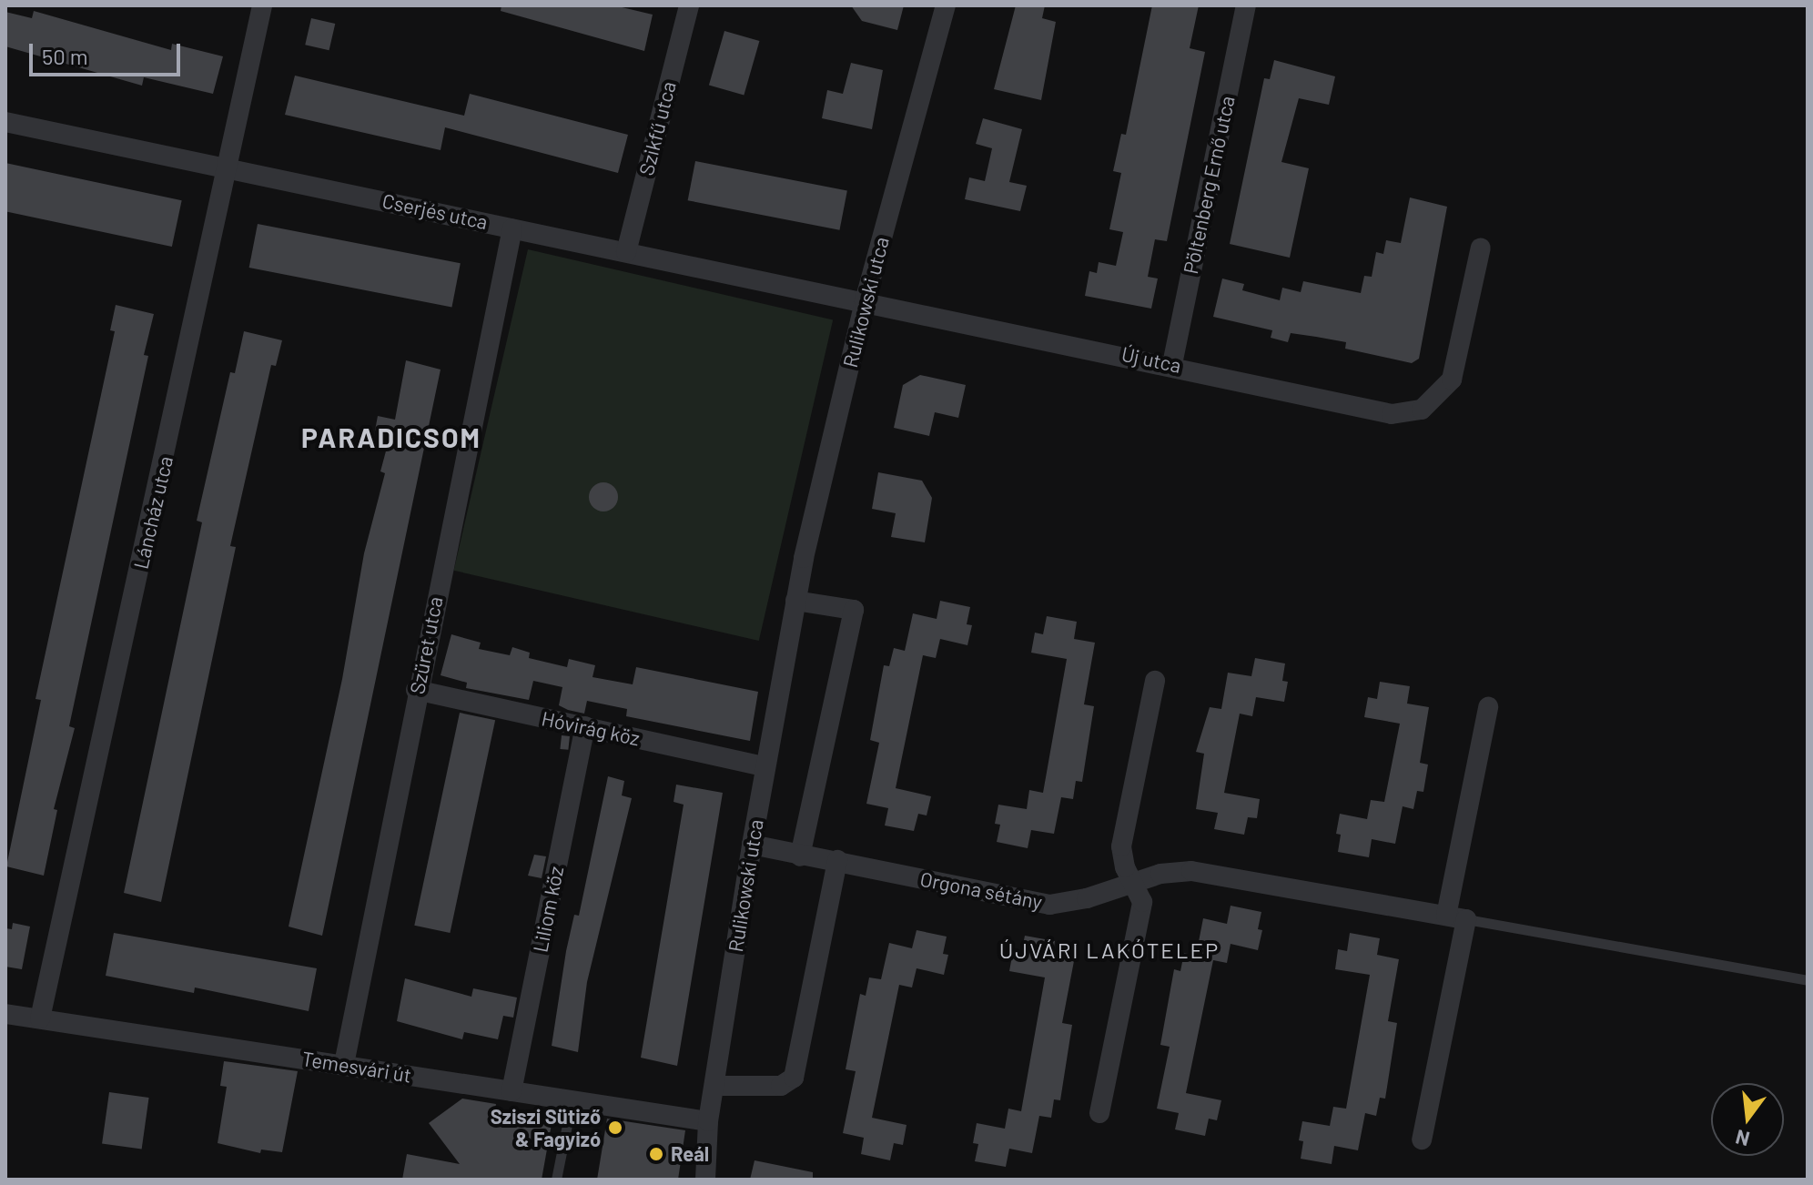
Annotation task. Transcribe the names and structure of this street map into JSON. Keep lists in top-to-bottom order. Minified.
{"streets":{"street":["Szikfű utca","Pöltenberg Ernő utca","Cserjés utca","Rulikowski utca","Új utca","Láncház utca","Szüret utca","Hóvirág köz","Orgona sétány","Liliom köz","Temesvári út"]},"crossings":[["Szikfű utca","Cserjés utca"],["Pöltenberg Ernő utca","Új utca"],["Cserjés utca","Rulikowski utca"],["Cserjés utca","Új utca"],["Cserjés utca","Láncház utca"],["Cserjés utca","Szüret utca"],["Rulikowski utca","Új utca"],["Rulikowski utca","Hóvirág köz"],["Rulikowski utca","Orgona sétány"],["Rulikowski utca","Temesvári út"],["Láncház utca","Temesvári út"],["Szüret utca","Hóvirág köz"],["Szüret utca","Temesvári út"],["Hóvirág köz","Liliom köz"],["Liliom köz","Temesvári út"]],"districts":["PARADICSOM","ÚJVÁRI LAKÓTELEP"],"places":["Sziszi Sütiző & Fagyizó","Reál"],"scale_bar":"50 m","north":"bottom"}
